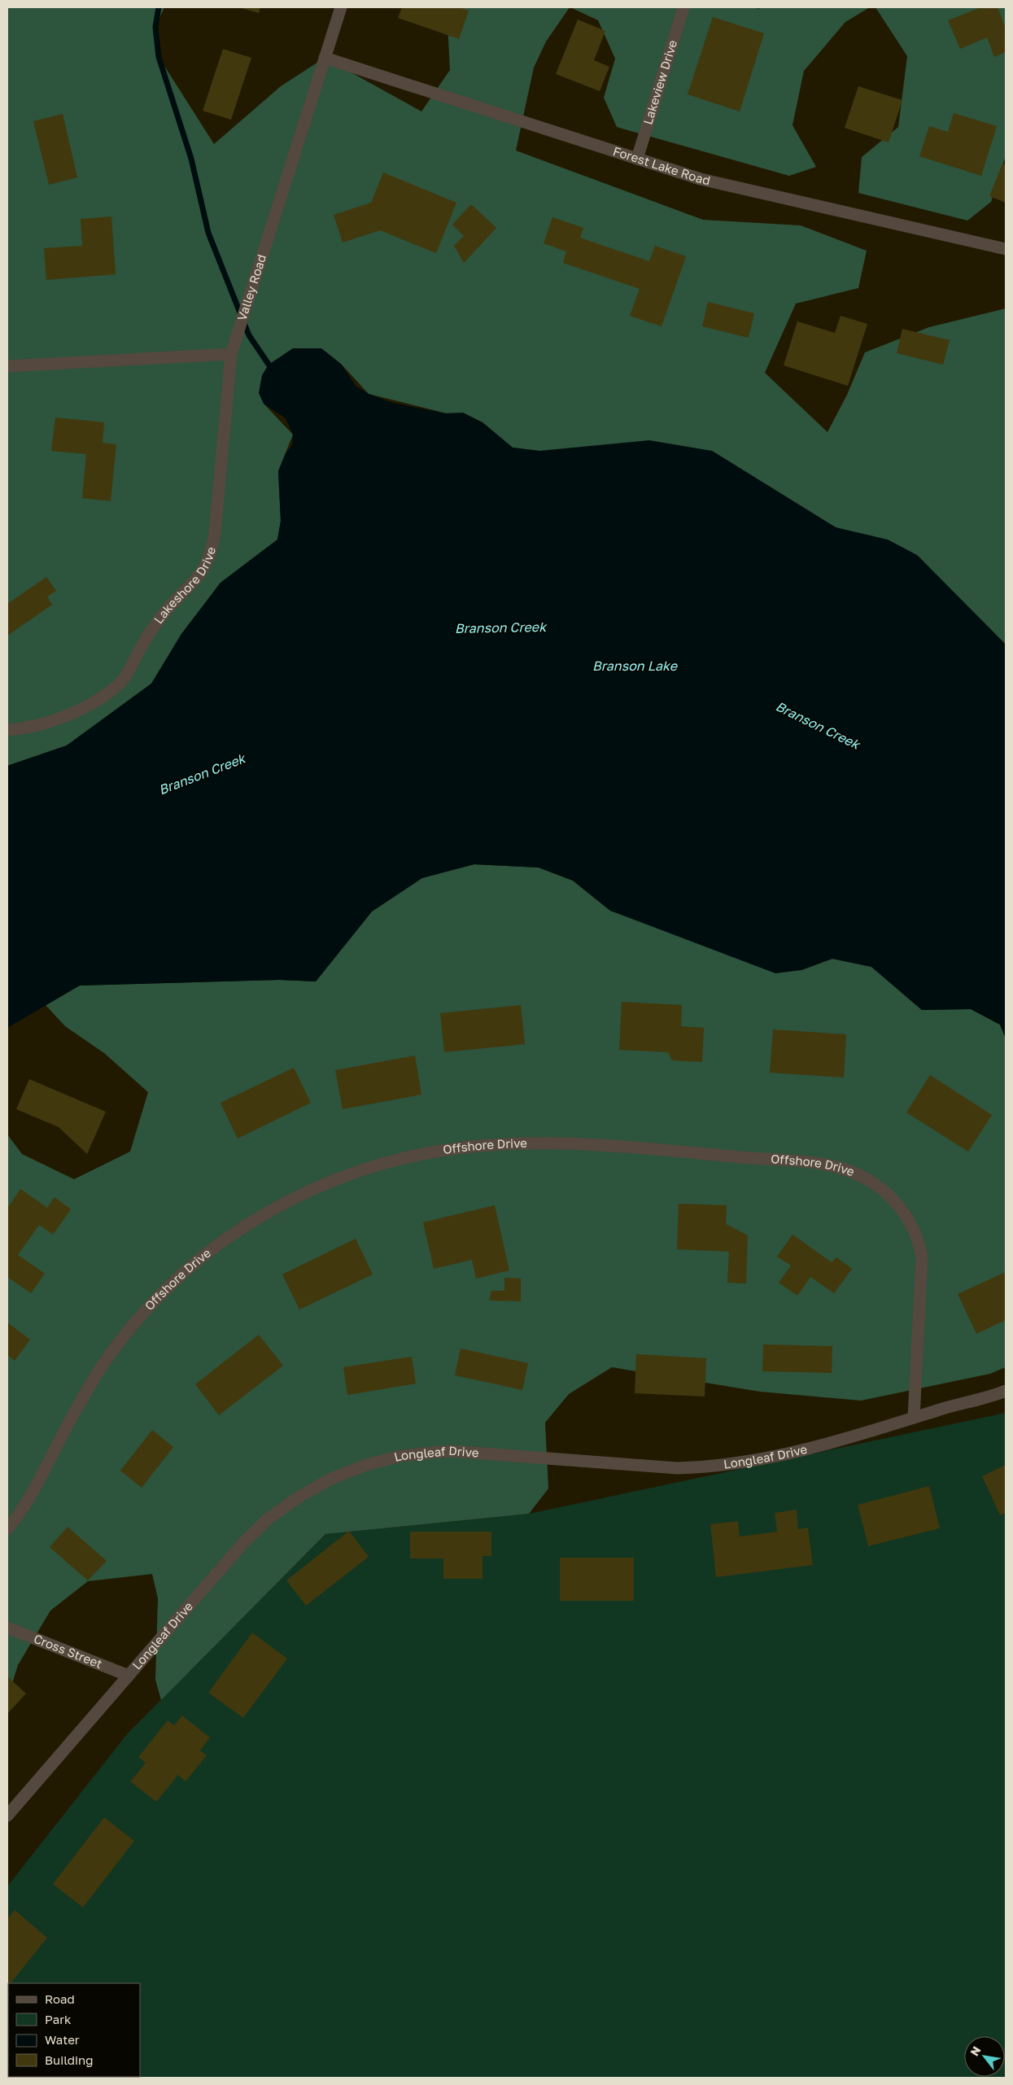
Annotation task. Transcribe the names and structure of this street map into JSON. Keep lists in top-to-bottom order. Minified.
{"streets":{"street":["Lakeview Drive","Forest Lake Road","Valley Road","Lakeshore Drive","Offshore Drive","Longleaf Drive","Cross Street"]},"crossings":[["Lakeview Drive","Forest Lake Road"],["Forest Lake Road","Valley Road"],["Valley Road","Lakeshore Drive"],["Offshore Drive","Longleaf Drive"],["Longleaf Drive","Cross Street"]],"water":["Branson Creek","Branson Lake"],"legend":["Road","Park","Water","Building"],"north":"top left"}
